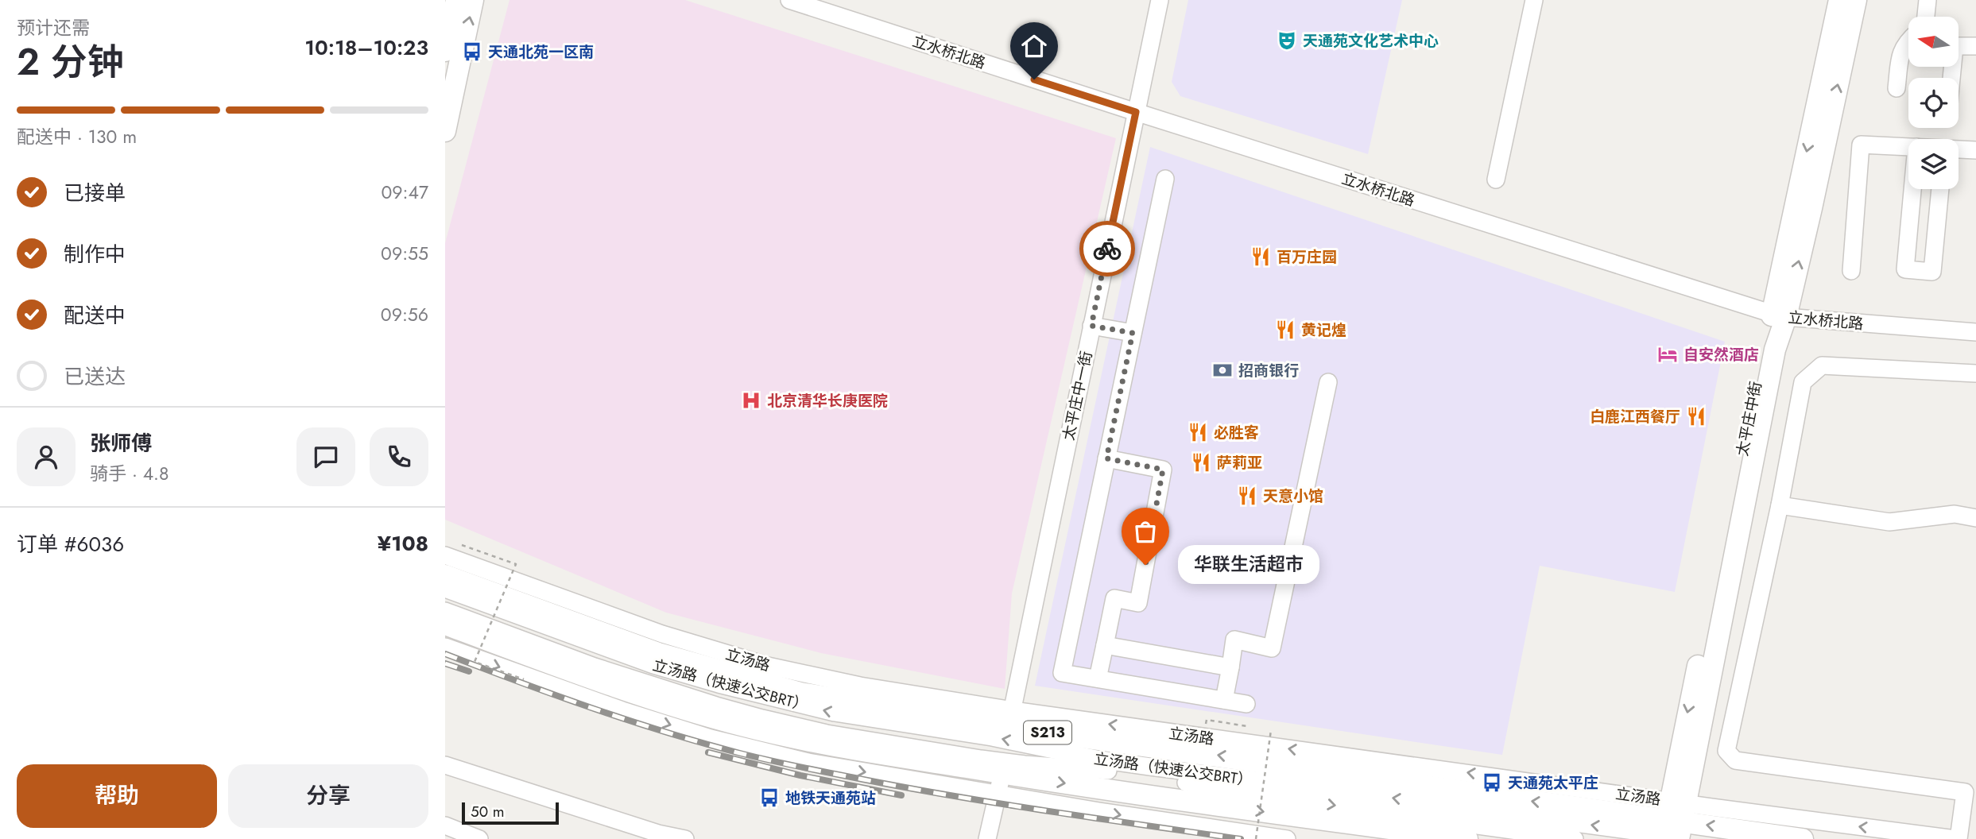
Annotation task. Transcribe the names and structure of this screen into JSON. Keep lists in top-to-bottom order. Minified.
{"streets":{"main road":["太平庄中街","立汤路","S213"],"street":["立水桥北路","太平庄中一街","立汤路（快速公交BRT）"]},"crossings":[["立水桥北路","太平庄中一街"],["立水桥北路","太平庄中街"],["太平庄中一街","立汤路"],["太平庄中街","立汤路"],["太平庄中街","立汤路（快速公交BRT）"],["立汤路","立汤路（快速公交BRT）"]],"places":{"theatre":["天通苑文化艺术中心"],"bus stop":["天通北苑一区南","天通苑太平庄","地铁天通苑站"],"restaurant":["百万庄园","黄记煌","白鹿江西餐厅","必胜客","萨莉亚","天意小馆"],"hotel":["自安然酒店"],"bank":["招商银行"],"hospital":["北京清华长庚医院"],"other":["华联生活超市"]},"scale_bar":"50 m","north":"left","page":{"heading":["2 分钟","预计还需","10:18–10:23"],"panel":["张师傅","骑手 · 4.8","订单 #6036","¥108"],"bar":"配送中 · 130 m","list":[["已接单","09:47"],["制作中","09:55"],["配送中","09:56"],"已送达"],"bubble":"华联生活超市","buttons":["帮助","分享"],"scale":"50 m"}}
